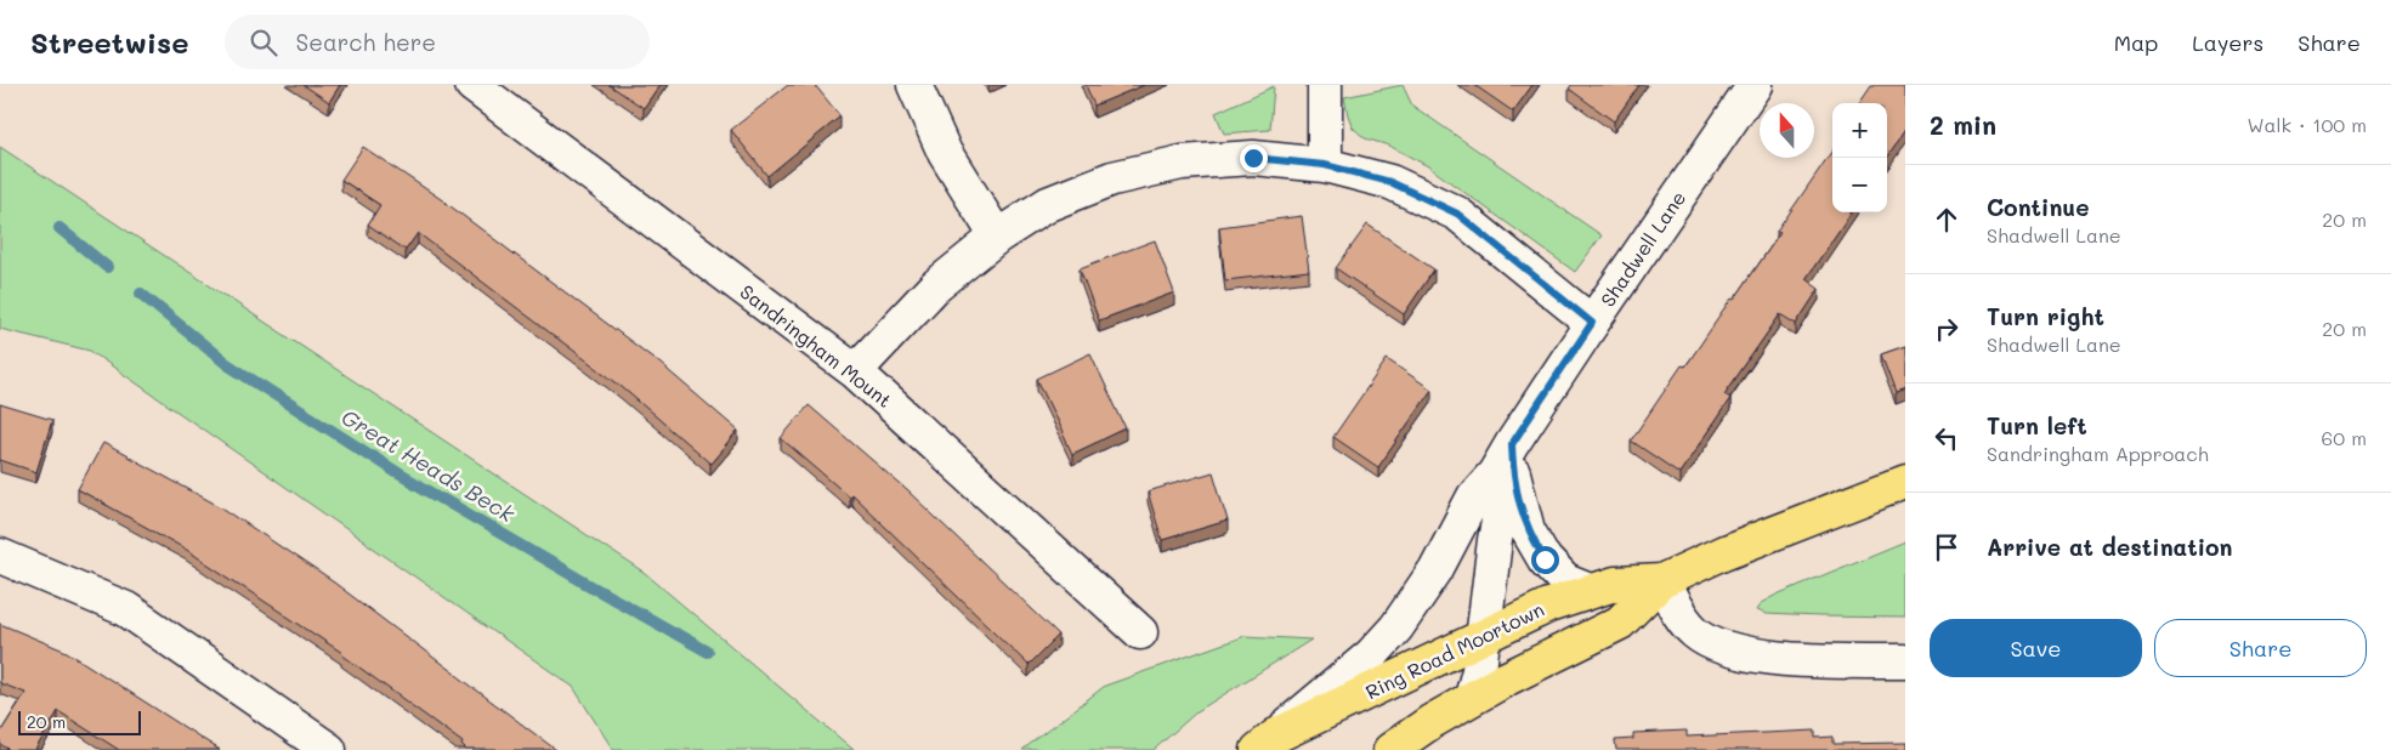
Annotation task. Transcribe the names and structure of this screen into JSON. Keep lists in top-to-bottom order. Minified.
{"streets":{"highway":["Ring Road Moortown"],"street":["Shadwell Lane","Sandringham Mount"]},"crossings":[["Shadwell Lane","Ring Road Moortown"]],"water":["Great Heads Beck"],"scale_bar":"20 m","north":"top","page":{"header":"Streetwise","search":"Search here","nav":["Map","Layers","Share"],"heading":["2 min","Walk · 100 m"],"map_buttons":["+","−"],"list":[["Continue","Shadwell Lane","20 m"],["Turn right","Shadwell Lane","20 m"],["Turn left","Sandringham Approach","60 m"],"Arrive at destination"],"buttons":["Save","Share"],"scale":"20 m"}}
